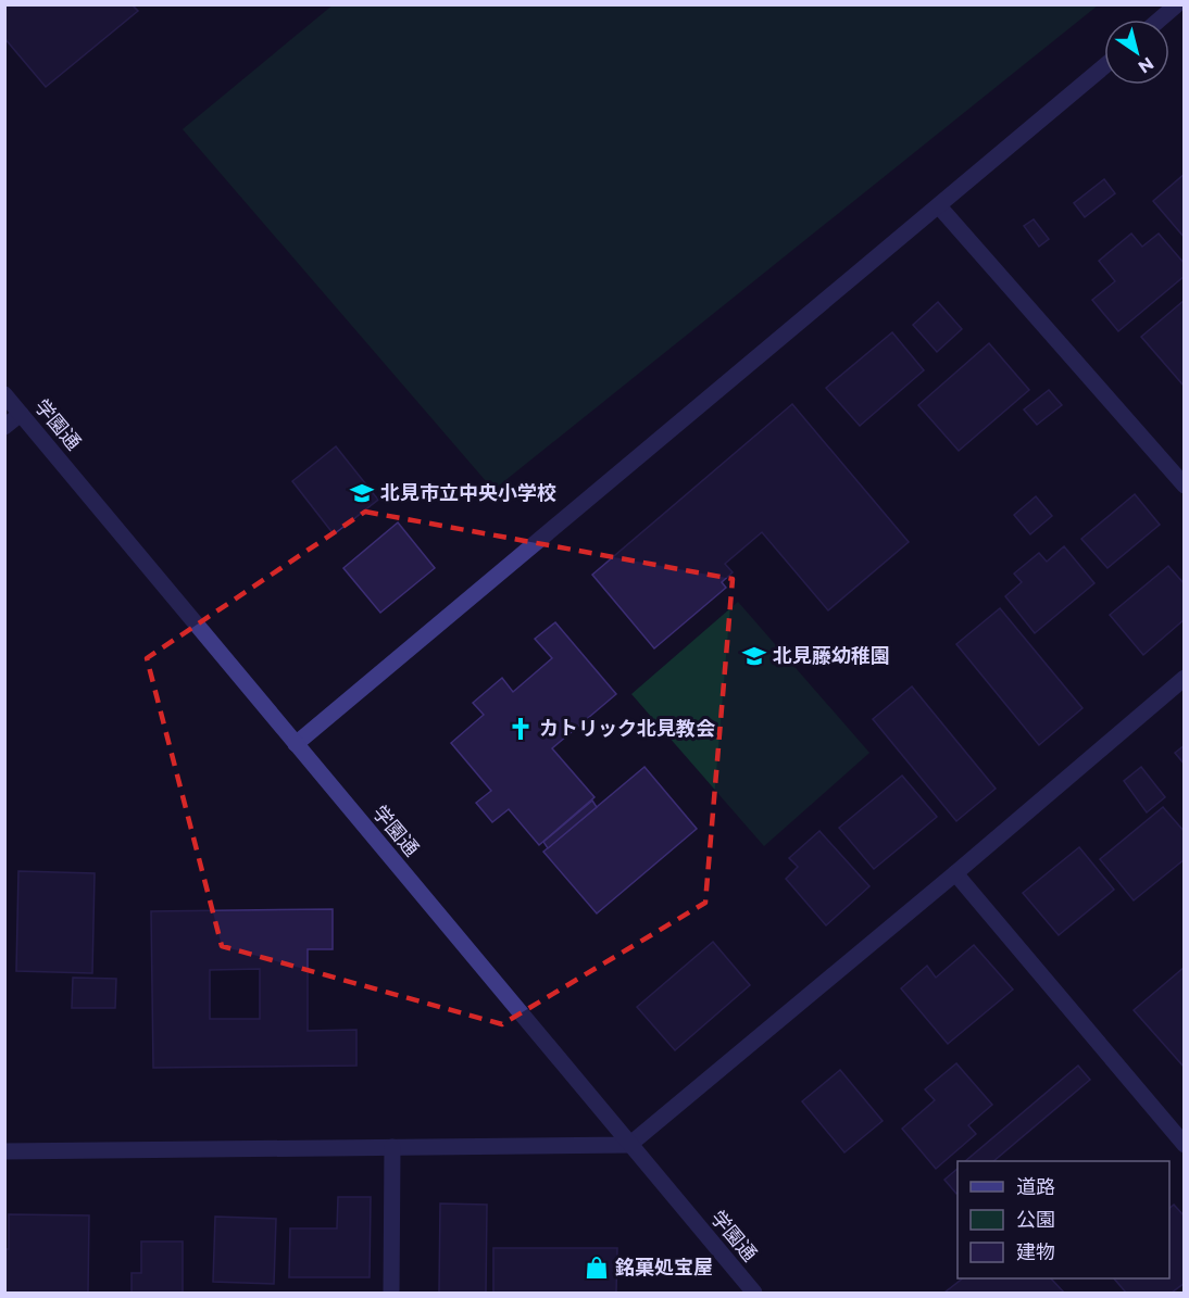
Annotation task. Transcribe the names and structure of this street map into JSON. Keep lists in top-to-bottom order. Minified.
{"streets":{"street":["学園通"]},"places":{"school or university":["北見市立中央小学校","北見藤幼稚園"],"church":["カトリック北見教会"],"shop":["銘菓処宝屋"]},"legend":["道路","公園","建物"],"north":"bottom right"}
